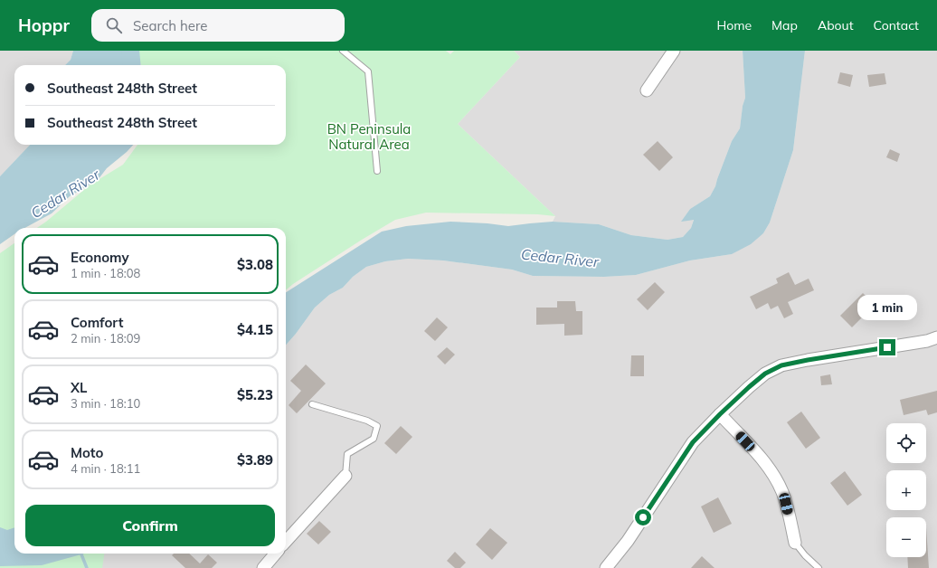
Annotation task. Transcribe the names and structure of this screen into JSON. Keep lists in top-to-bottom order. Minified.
{"water":["Cedar River"],"parks":["BN Peninsula Natural Area"],"page":{"header":"Hoppr","search":"Search here","nav":["Home","Map","About","Contact"],"banner":["Southeast 248th Street","Southeast 248th Street"],"list":[{"name":"Economy","note":"1 min · 18:08","value":"$3.08"},{"name":"Comfort","note":"2 min · 18:09","value":"$4.15"},{"name":"XL","note":"3 min · 18:10","value":"$5.23"},{"name":"Moto","note":"4 min · 18:11","value":"$3.89"}],"bubble":"1 min","map_buttons":["+","−"],"buttons":"Confirm"}}
